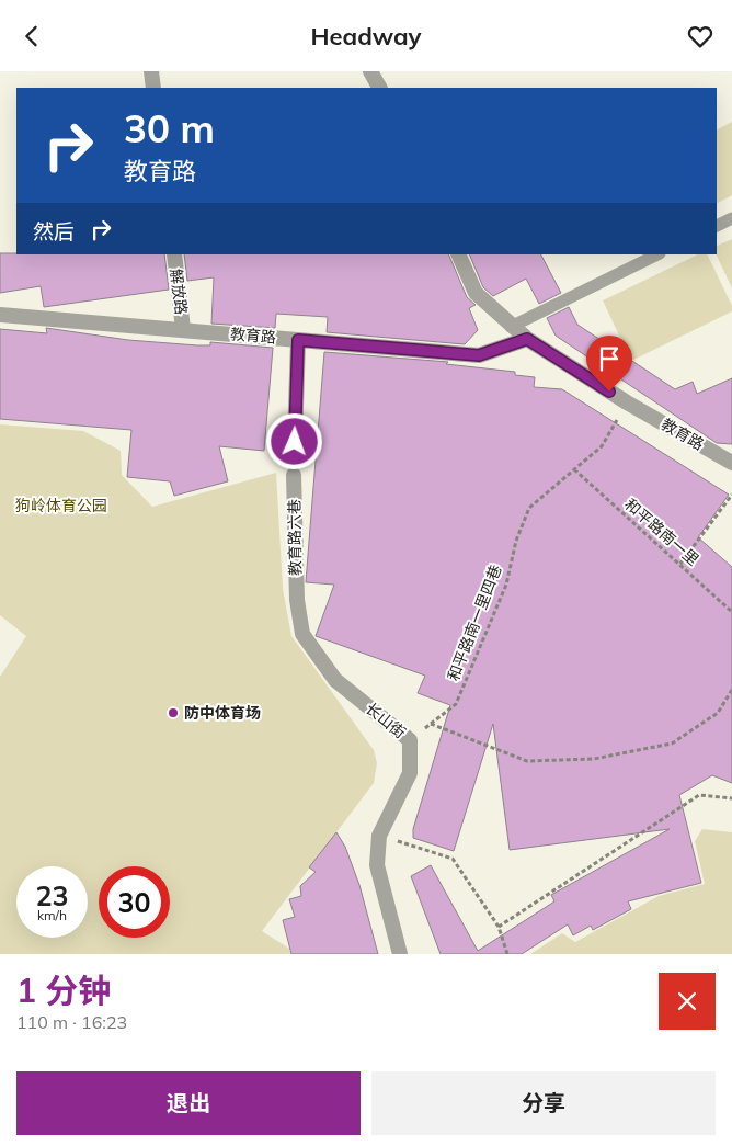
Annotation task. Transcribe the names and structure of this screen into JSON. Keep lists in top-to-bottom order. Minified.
{"streets":{"street":["解放路","教育路","教育路六巷","长山街"],"path":["和平路南一里","和平路南一里四巷"]},"crossings":[["解放路","教育路"],["教育路","和平路南一里四巷"],["和平路南一里","和平路南一里四巷"],["教育路六巷","长山街"],["和平路南一里四巷","长山街"]],"parks":["狗岭体育公园"],"places":["防中体育场"],"page":{"header":"Headway","turn":["30 m","教育路"],"then":"然后","speed":"23 km/h","limit":"30","heading":["1 分钟","110 m · 16:23"],"buttons":["退出","分享"]}}
